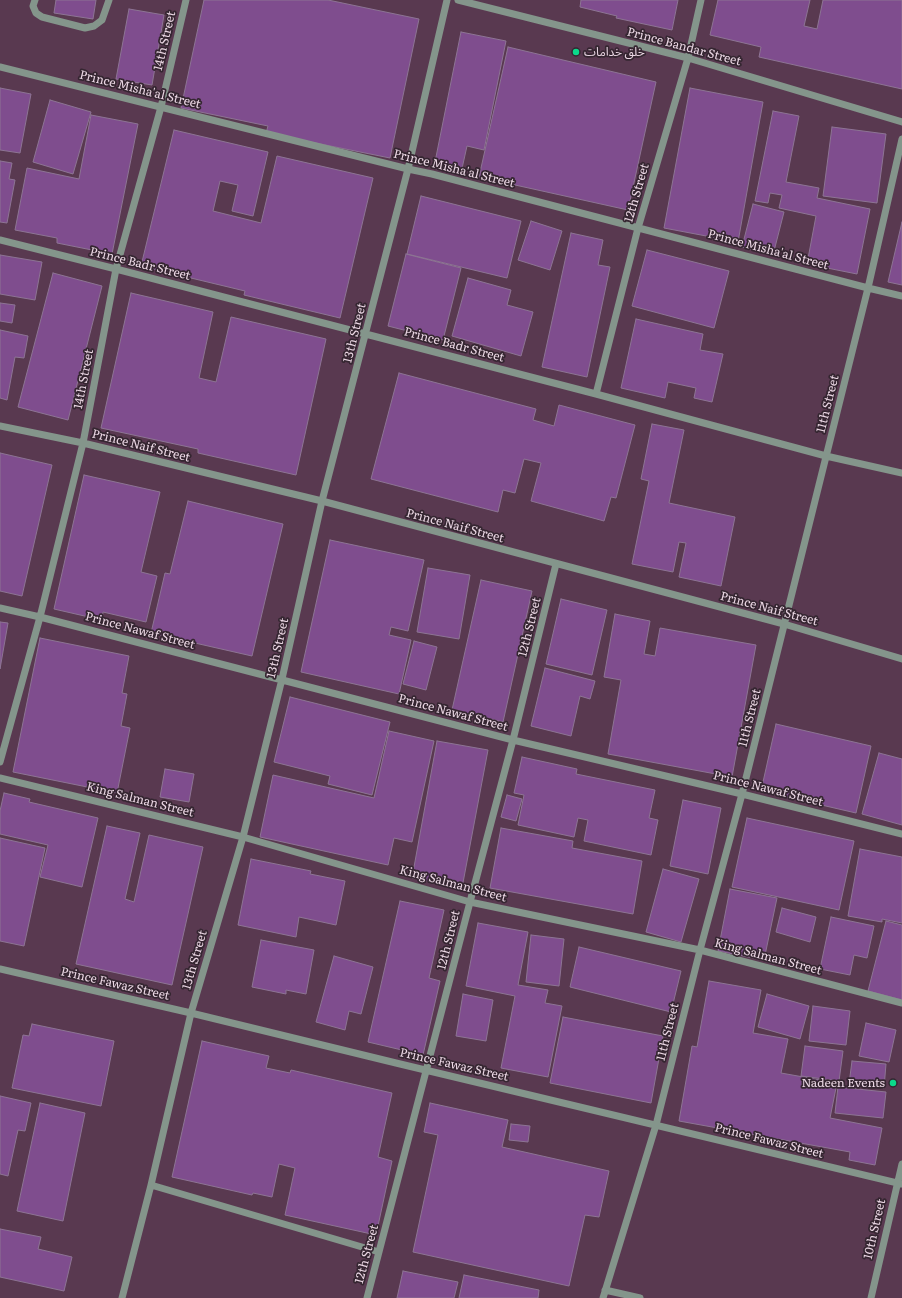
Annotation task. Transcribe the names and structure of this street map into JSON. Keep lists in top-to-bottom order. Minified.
{"streets":{"street":["14th Street","Prince Bandar Street","Prince Misha'al Street","12th Street","Prince Badr Street","13th Street","11th Street","Prince Naif Street","Prince Nawaf Street","King Salman Street","Prince Fawaz Street","10th Street"]},"crossings":[["14th Street","Prince Misha'al Street"],["14th Street","Prince Badr Street"],["14th Street","Prince Naif Street"],["14th Street","Prince Nawaf Street"],["Prince Bandar Street","12th Street"],["Prince Misha'al Street","12th Street"],["Prince Misha'al Street","13th Street"],["Prince Misha'al Street","11th Street"],["12th Street","Prince Badr Street"],["12th Street","Prince Naif Street"],["12th Street","Prince Nawaf Street"],["12th Street","King Salman Street"],["12th Street","Prince Fawaz Street"],["Prince Badr Street","13th Street"],["Prince Badr Street","11th Street"],["13th Street","Prince Naif Street"],["13th Street","Prince Nawaf Street"],["13th Street","King Salman Street"],["13th Street","Prince Fawaz Street"],["11th Street","Prince Naif Street"],["11th Street","Prince Nawaf Street"],["11th Street","King Salman Street"],["11th Street","Prince Fawaz Street"],["Prince Fawaz Street","10th Street"]],"places":["خلق خدامات","Nadeen Events"]}
